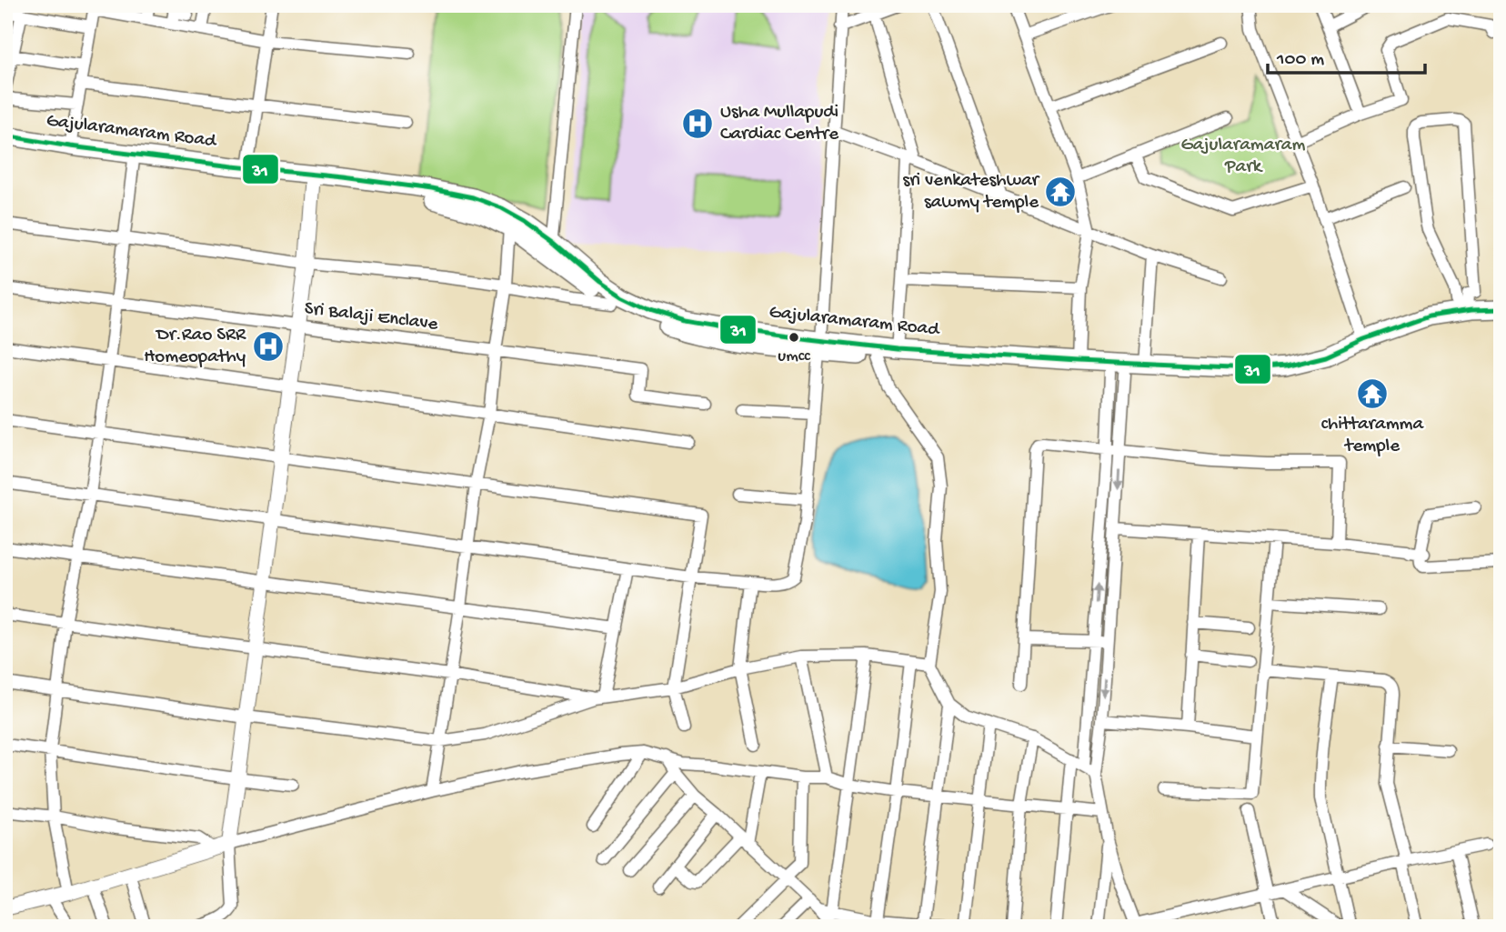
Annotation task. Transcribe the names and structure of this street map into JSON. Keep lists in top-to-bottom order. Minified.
{"streets":{"main road":["Gajularamaram Road"],"street":["Sri Balaji Enclave"]},"parks":["Gajularamaram Park"],"places":{"hospital":["Usha Mullapudi Cardiac Centre","Dr.Rao SRR Homeopathy"],"temple":["sri venkateshwar sawmy temple","chittaramma temple"],"other":["umcc"]},"lines":["transit line 31"],"scale_bar":"100 m"}
